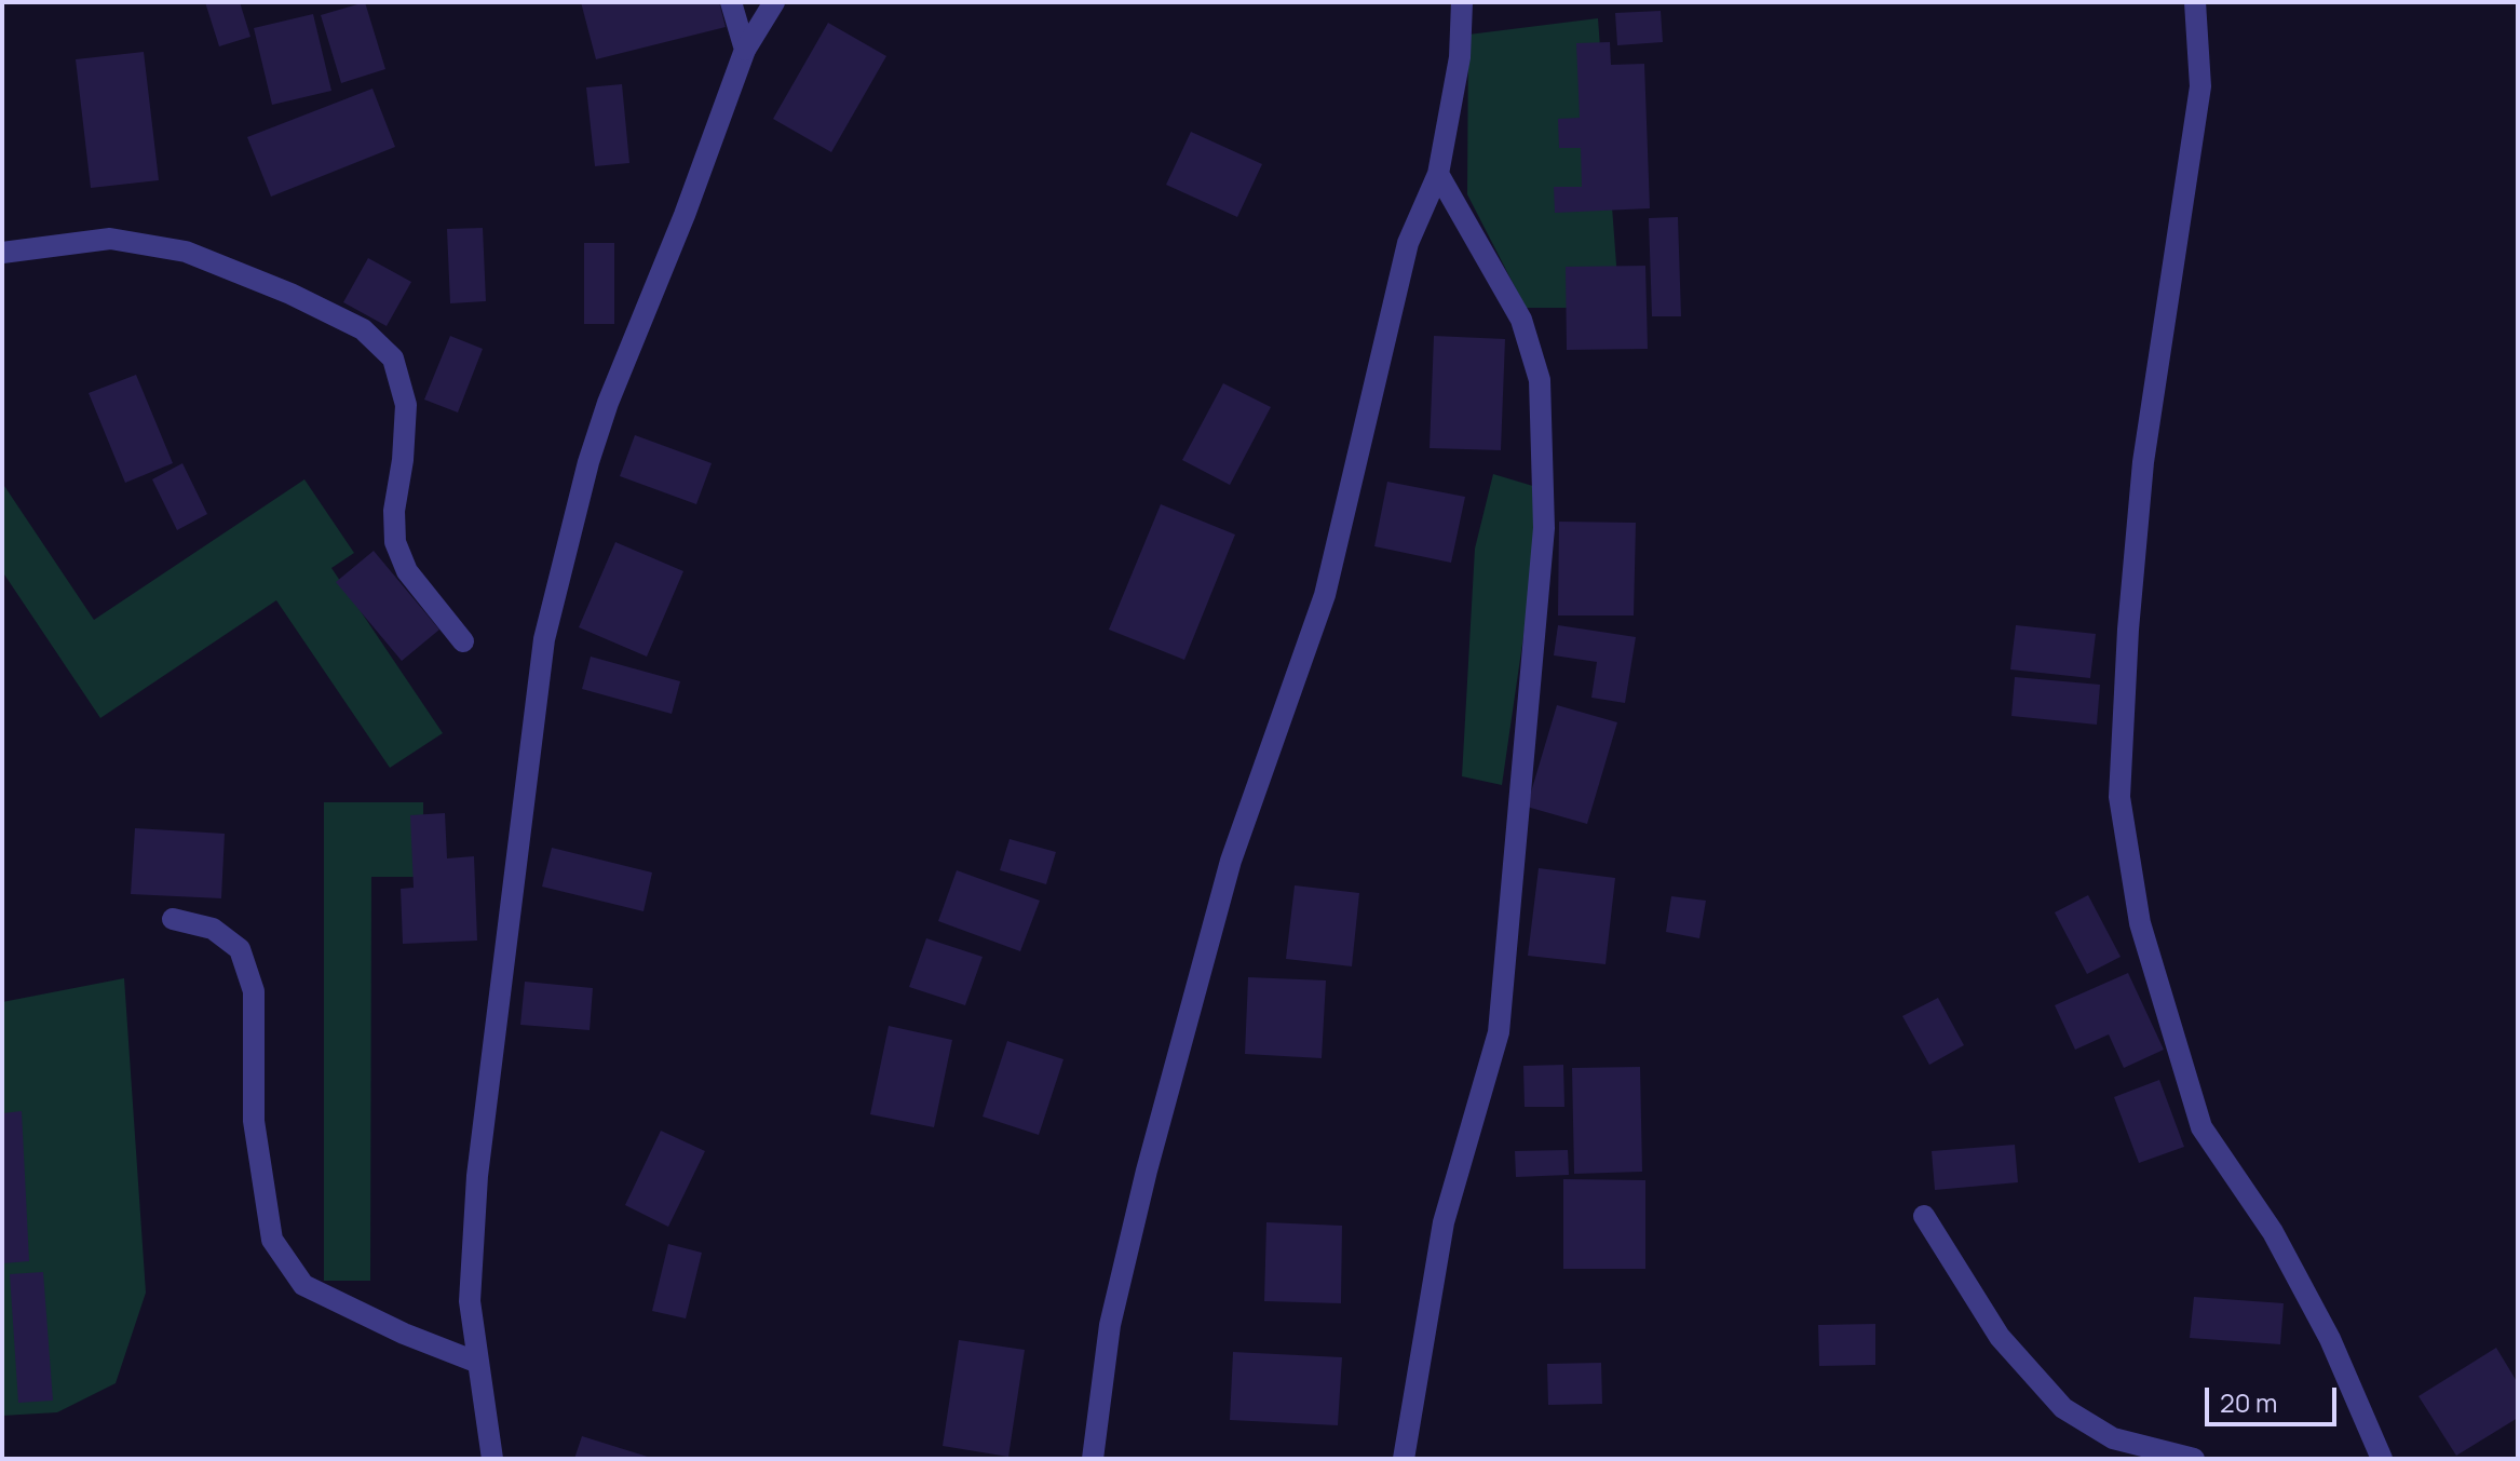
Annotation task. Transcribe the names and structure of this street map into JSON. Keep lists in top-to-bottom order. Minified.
{"scale_bar":"20 m"}
